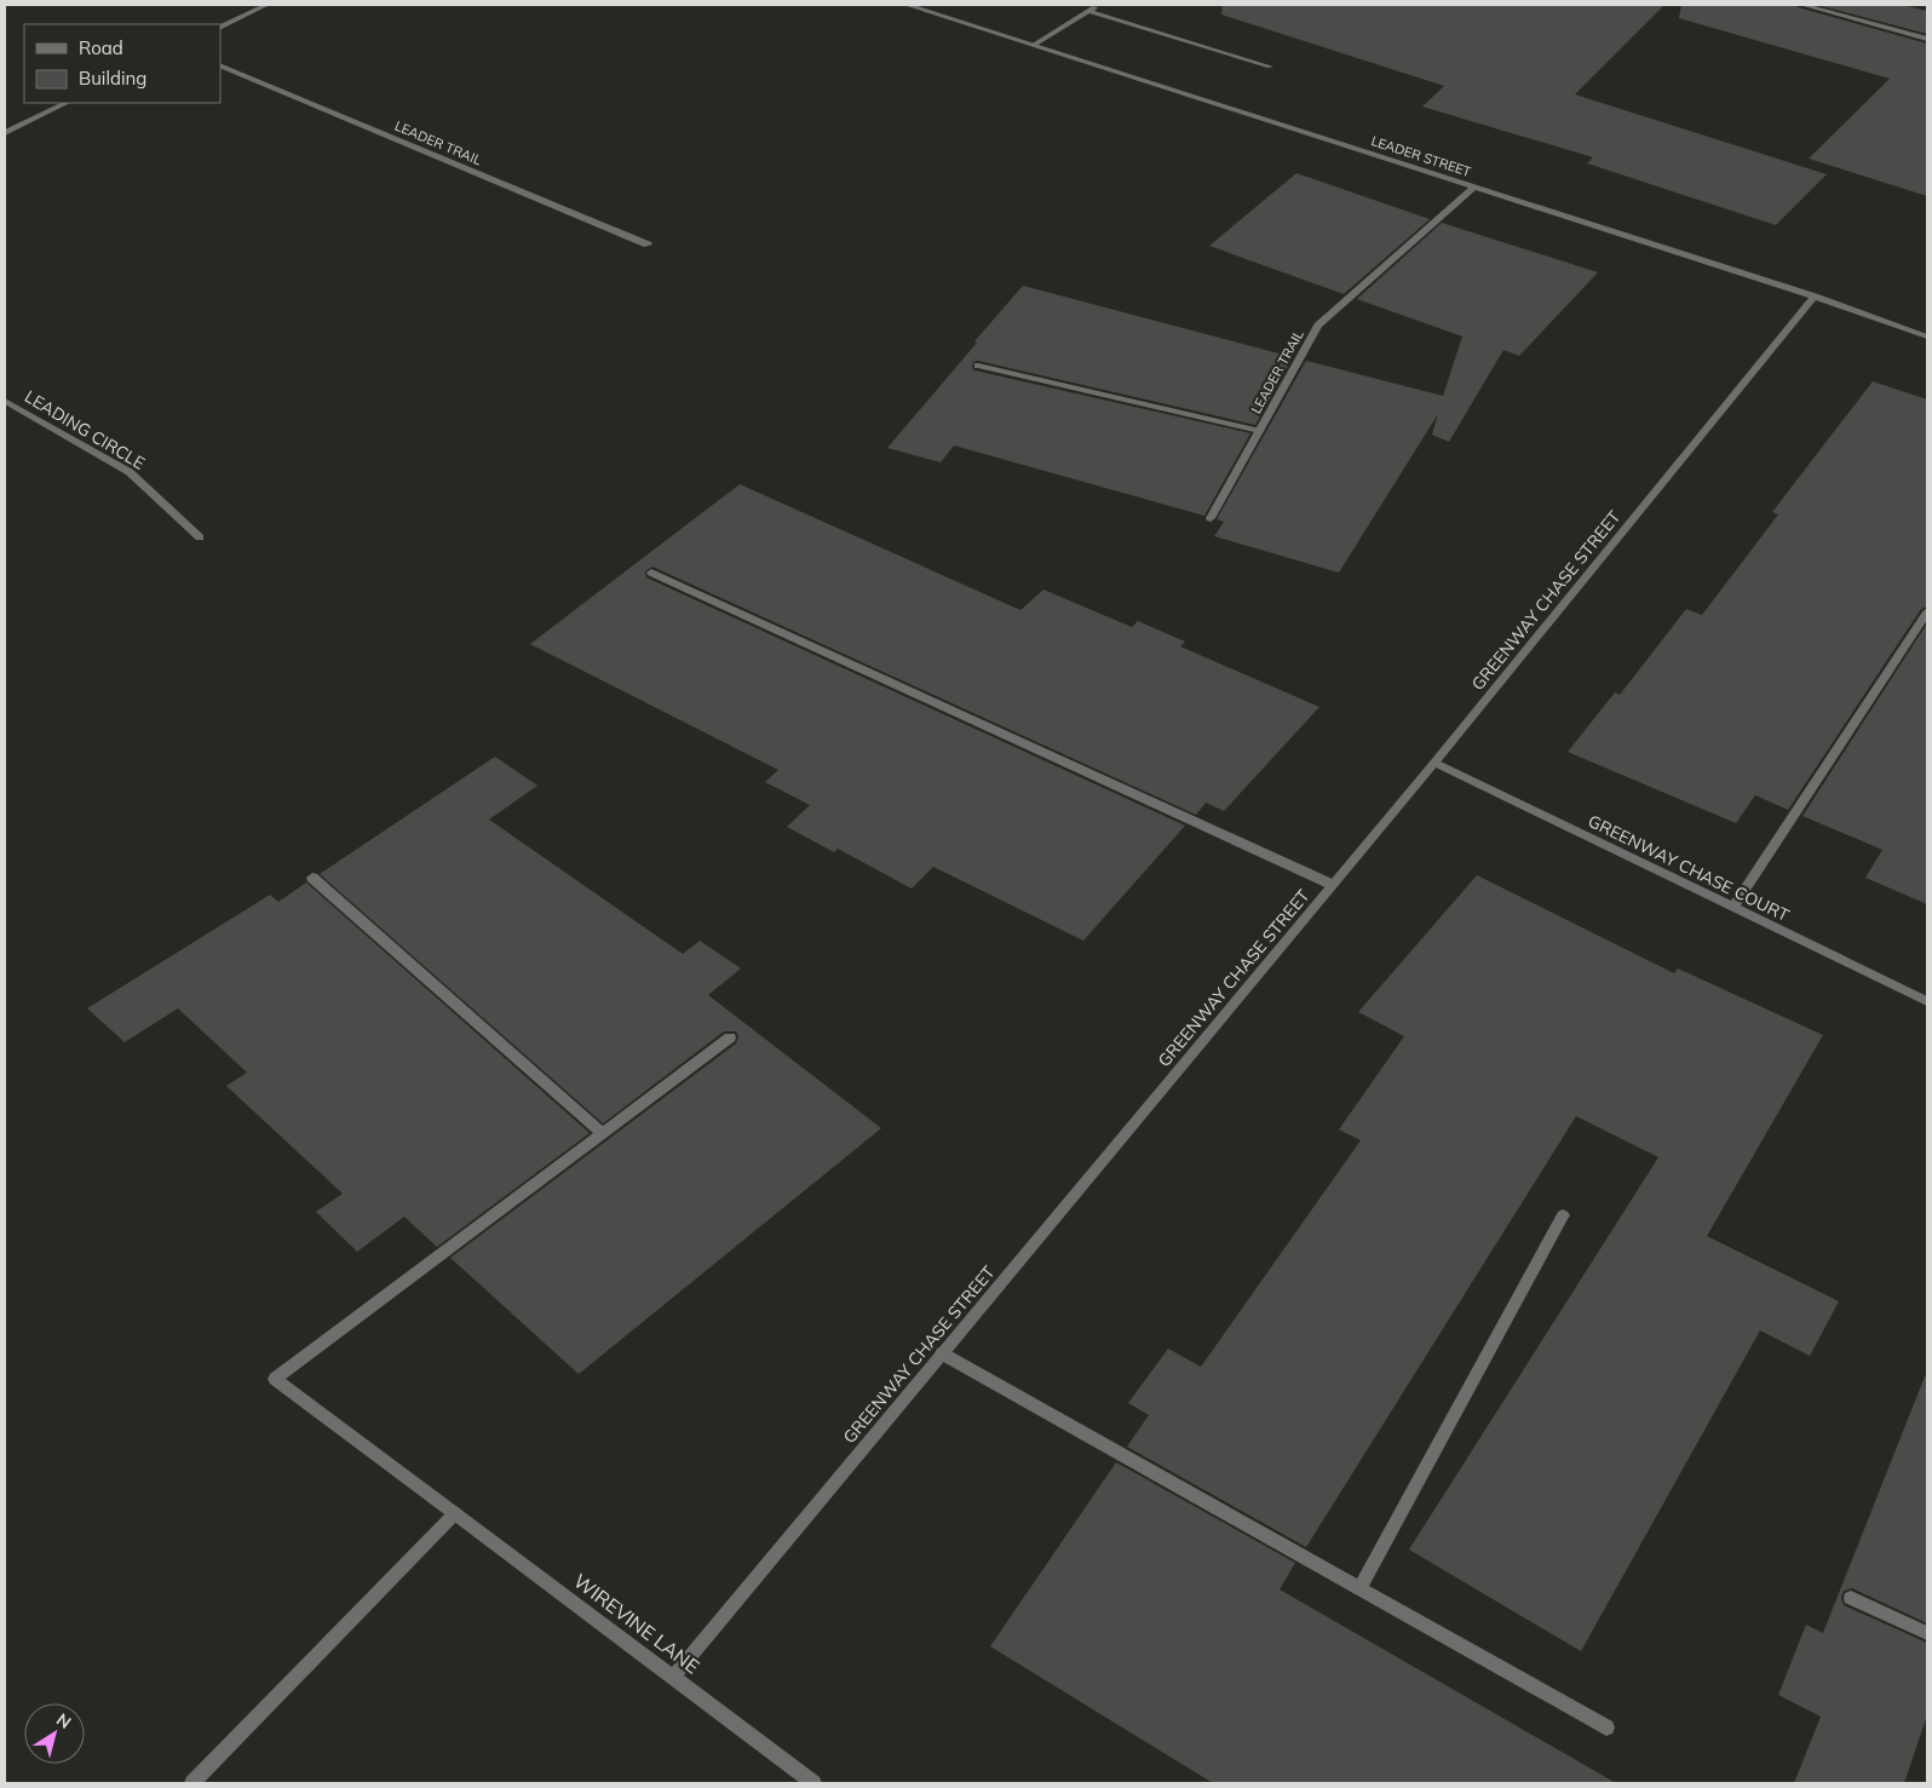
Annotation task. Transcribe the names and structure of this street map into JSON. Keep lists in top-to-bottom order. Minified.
{"streets":{"street":["LEADER TRAIL","LEADER STREET","LEADING CIRCLE","GREENWAY CHASE STREET","GREENWAY CHASE COURT","WIREVINE LANE"]},"crossings":[["LEADER TRAIL","LEADER STREET"],["LEADER STREET","GREENWAY CHASE STREET"],["GREENWAY CHASE STREET","GREENWAY CHASE COURT"],["GREENWAY CHASE STREET","WIREVINE LANE"]],"legend":["Road","Building"],"north":"top right"}
